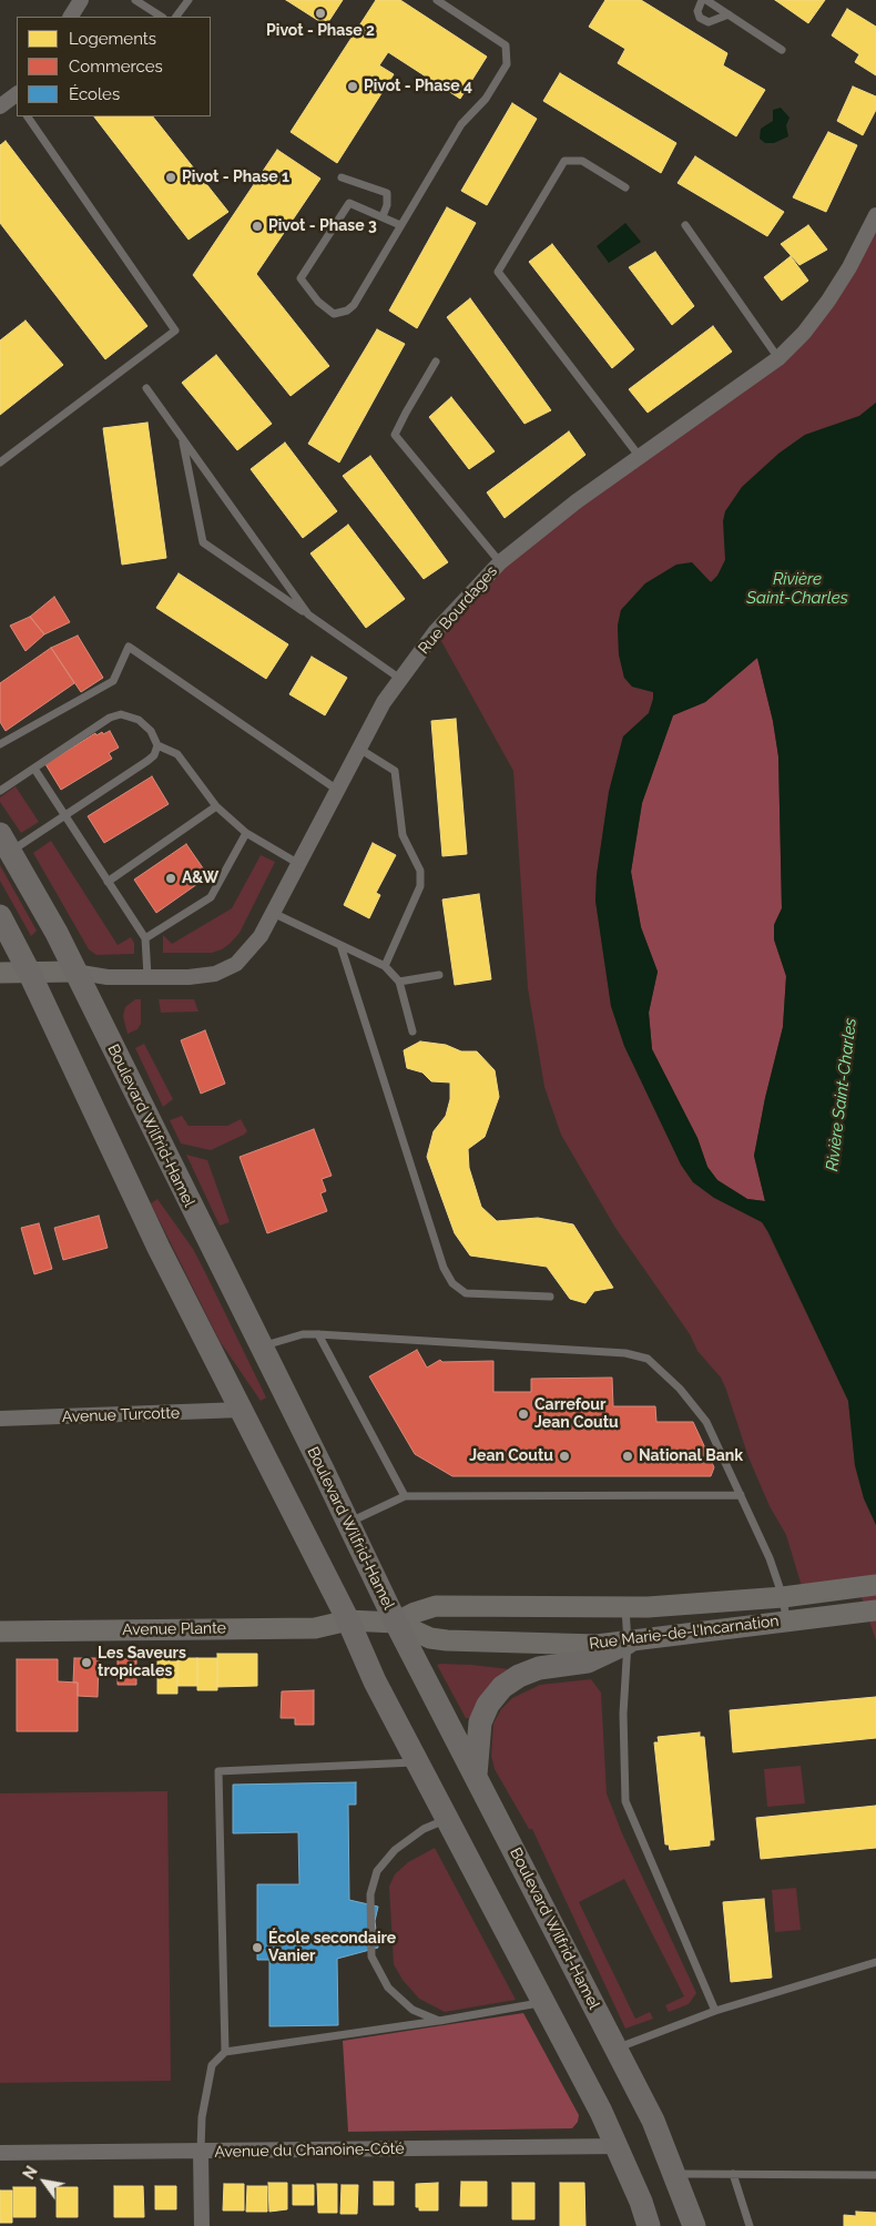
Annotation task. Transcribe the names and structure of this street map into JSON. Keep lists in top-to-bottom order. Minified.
{"streets":{"main road":["Boulevard Wilfrid-Hamel","Avenue Plante","Rue Marie-de-l'Incarnation"],"street":["Rue Bourdages","Avenue Turcotte","Avenue du Chanoine-Côté"]},"crossings":[["Rue Bourdages","Boulevard Wilfrid-Hamel"],["Boulevard Wilfrid-Hamel","Rue Marie-de-l'Incarnation"],["Avenue Plante","Rue Marie-de-l'Incarnation"]],"water":["Rivière Saint-Charles"],"places":["Pivot - Phase 2","Pivot - Phase 4","Pivot - Phase 1","Pivot - Phase 3","A&W","Carrefour Jean Coutu","Jean Coutu","National Bank","Les Saveurs tropicales","École secondaire Vanier"],"legend":["Logements","Commerces","Écoles"],"north":"top left"}
